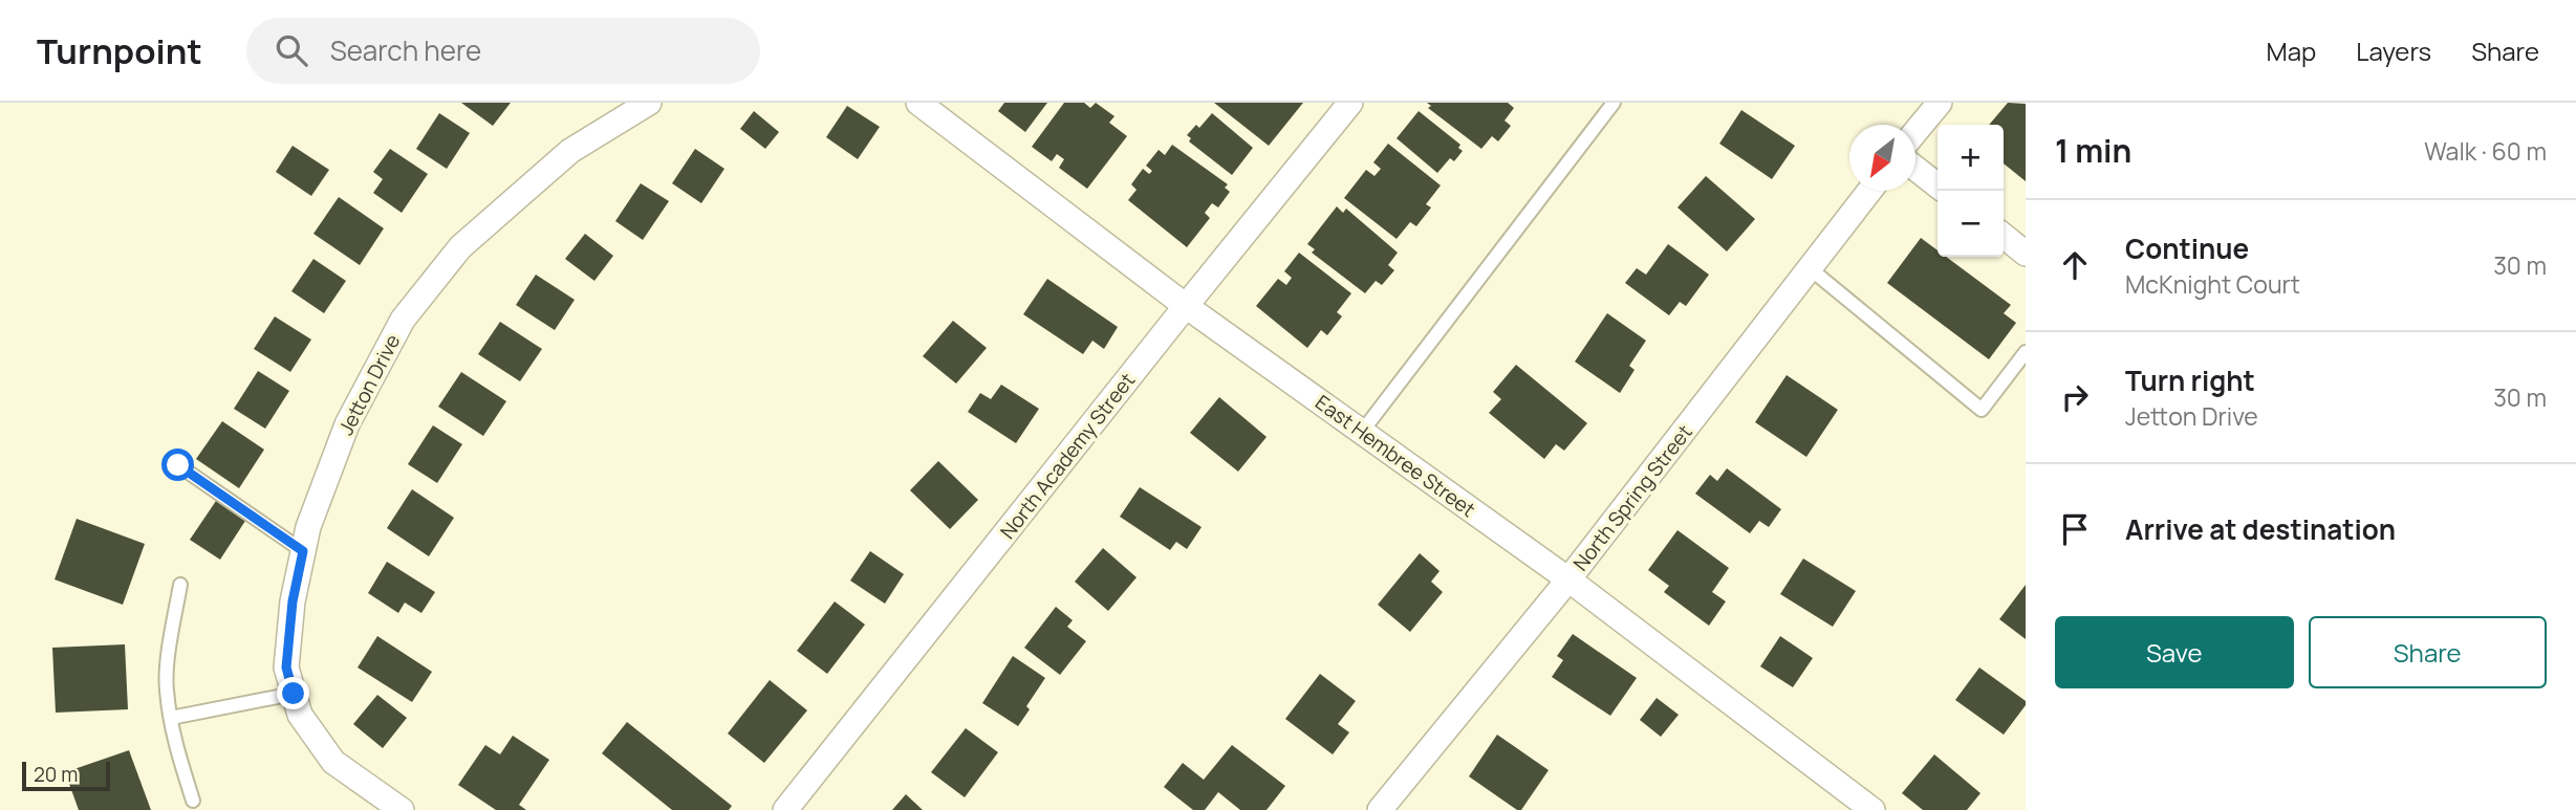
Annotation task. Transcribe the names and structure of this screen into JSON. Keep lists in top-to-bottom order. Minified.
{"streets":{"street":["Jetton Drive","North Academy Street","East Hembree Street","North Spring Street"]},"crossings":[["North Academy Street","East Hembree Street"],["East Hembree Street","North Spring Street"]],"scale_bar":"20 m","north":"bottom left","page":{"header":"Turnpoint","search":"Search here","nav":["Map","Layers","Share"],"heading":["1 min","Walk · 60 m"],"map_buttons":["+","−"],"list":[["Continue","McKnight Court","30 m"],["Turn right","Jetton Drive","30 m"],"Arrive at destination"],"buttons":["Save","Share"],"scale":"20 m"}}
